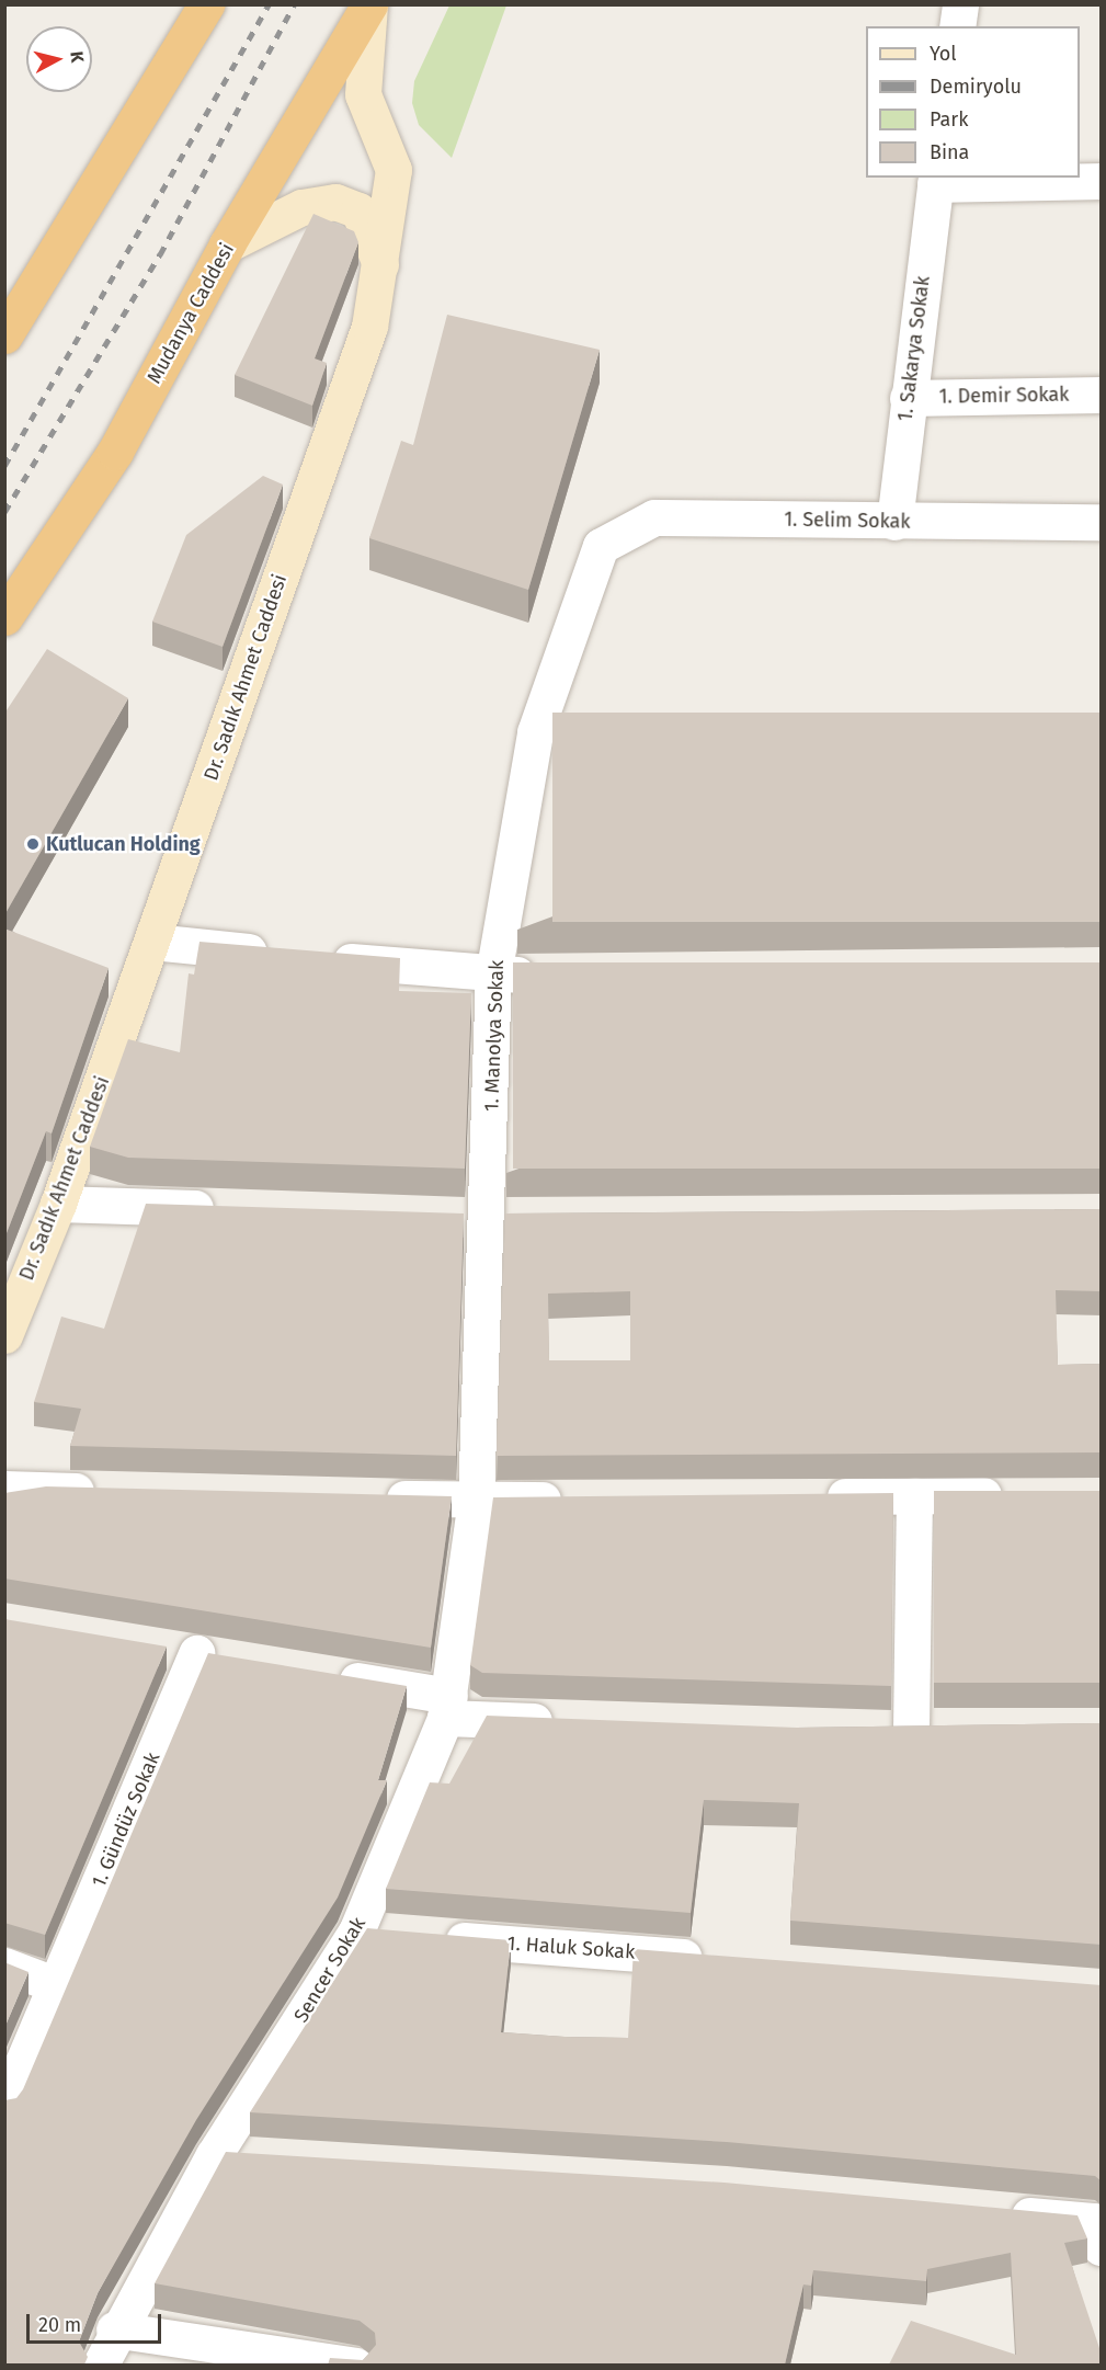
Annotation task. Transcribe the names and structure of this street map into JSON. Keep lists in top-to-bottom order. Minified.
{"streets":{"highway":["Mudanya Caddesi"],"main road":["Dr. Sadık Ahmet Caddesi"],"street":["1. Sakarya Sokak","1. Demir Sokak","1. Selim Sokak","1. Manolya Sokak","1. Gündüz Sokak","1. Haluk Sokak","Sencer Sokak"]},"crossings":[["Mudanya Caddesi","Dr. Sadık Ahmet Caddesi"],["1. Sakarya Sokak","1. Demir Sokak"],["1. Sakarya Sokak","1. Selim Sokak"],["1. Selim Sokak","1. Manolya Sokak"],["1. Manolya Sokak","Sencer Sokak"]],"places":["Kutlucan Holding"],"legend":["Yol","Demiryolu","Park","Bina"],"scale_bar":"20 m","north":"right"}
